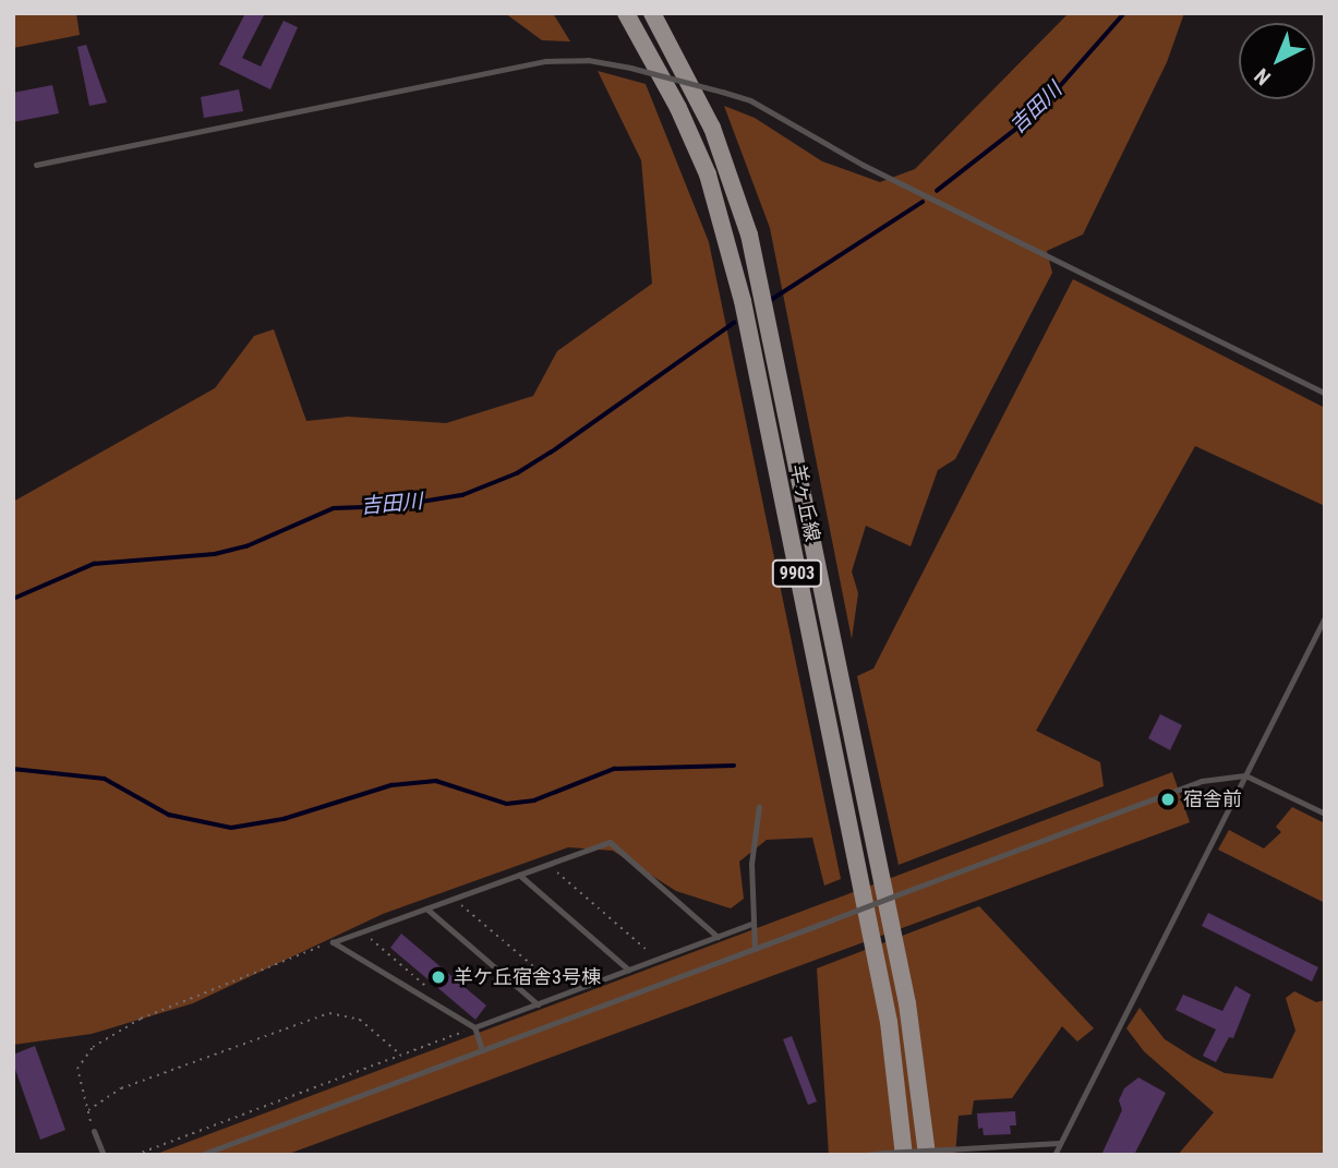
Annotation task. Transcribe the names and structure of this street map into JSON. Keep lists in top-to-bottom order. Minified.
{"streets":{"main road":["羊ヶ丘線","9903"]},"water":["吉田川"],"places":["宿舎前","羊ケ丘宿舎3号棟"],"north":"bottom left"}
